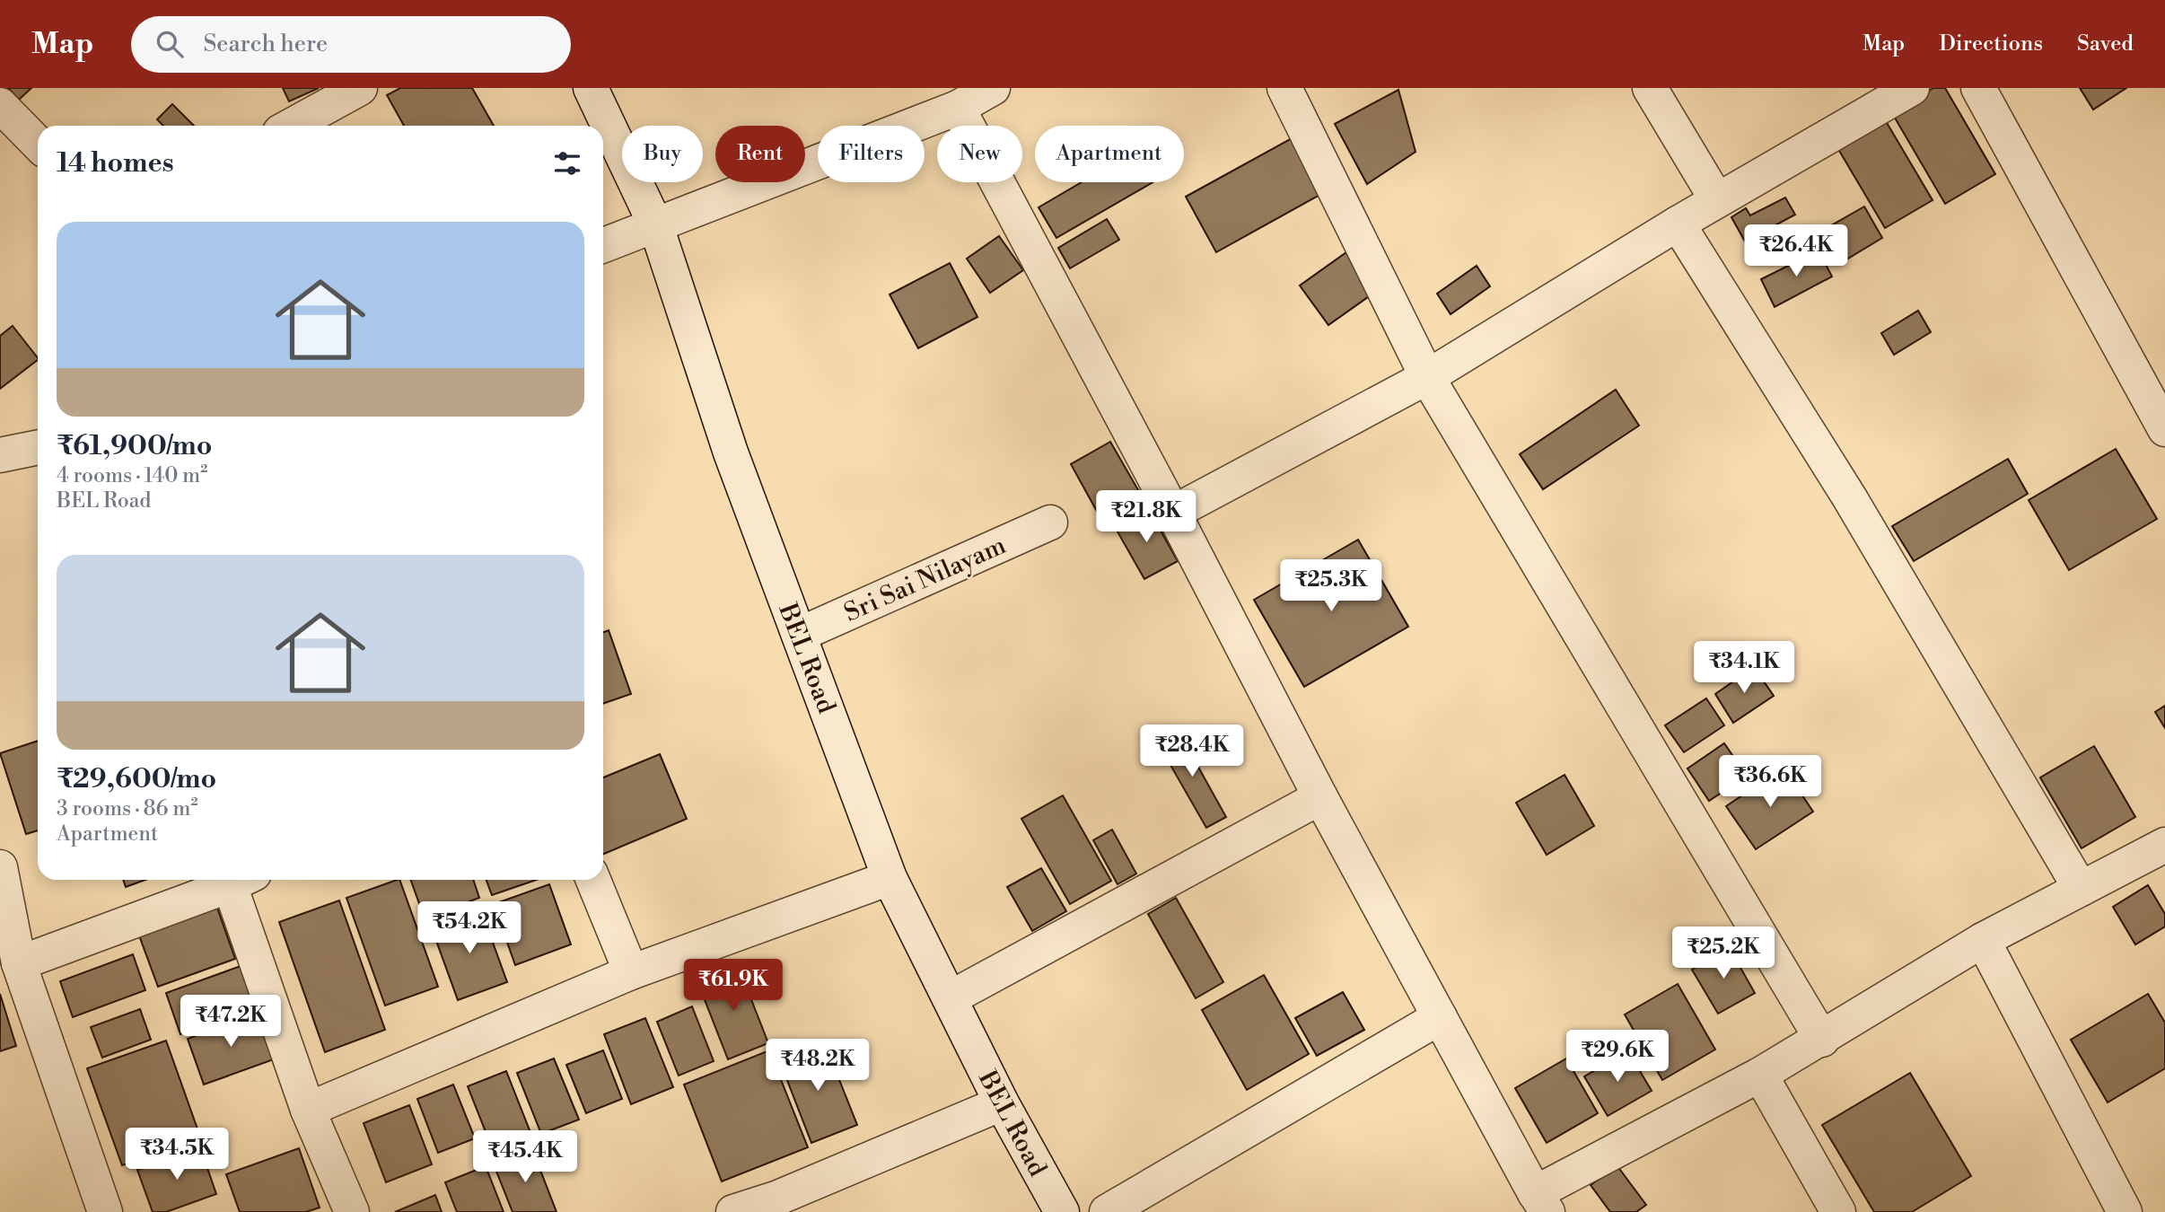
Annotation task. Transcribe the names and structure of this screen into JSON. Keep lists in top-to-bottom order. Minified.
{"streets":{"street":["Sri Sai Nilayam","BEL Road"]},"crossings":[["Sri Sai Nilayam","BEL Road"]],"page":{"header":"Map","search":"Search here","nav":["Map","Directions","Saved"],"chip":["Buy","Rent","Filters","New","Apartment"],"heading":"14 homes","list":[{"name":"₹61,900/mo","note":"4 rooms · 140 m² · BEL Road"},{"name":"₹29,600/mo","note":"3 rooms · 86 m² · Apartment"}],"price":["₹26.4K","₹21.8K","₹25.3K","₹34.1K","₹28.4K","₹36.6K","₹54.2K","₹25.2K","₹61.9K","₹47.2K","₹29.6K","₹48.2K","₹34.5K","₹45.4K"]}}
